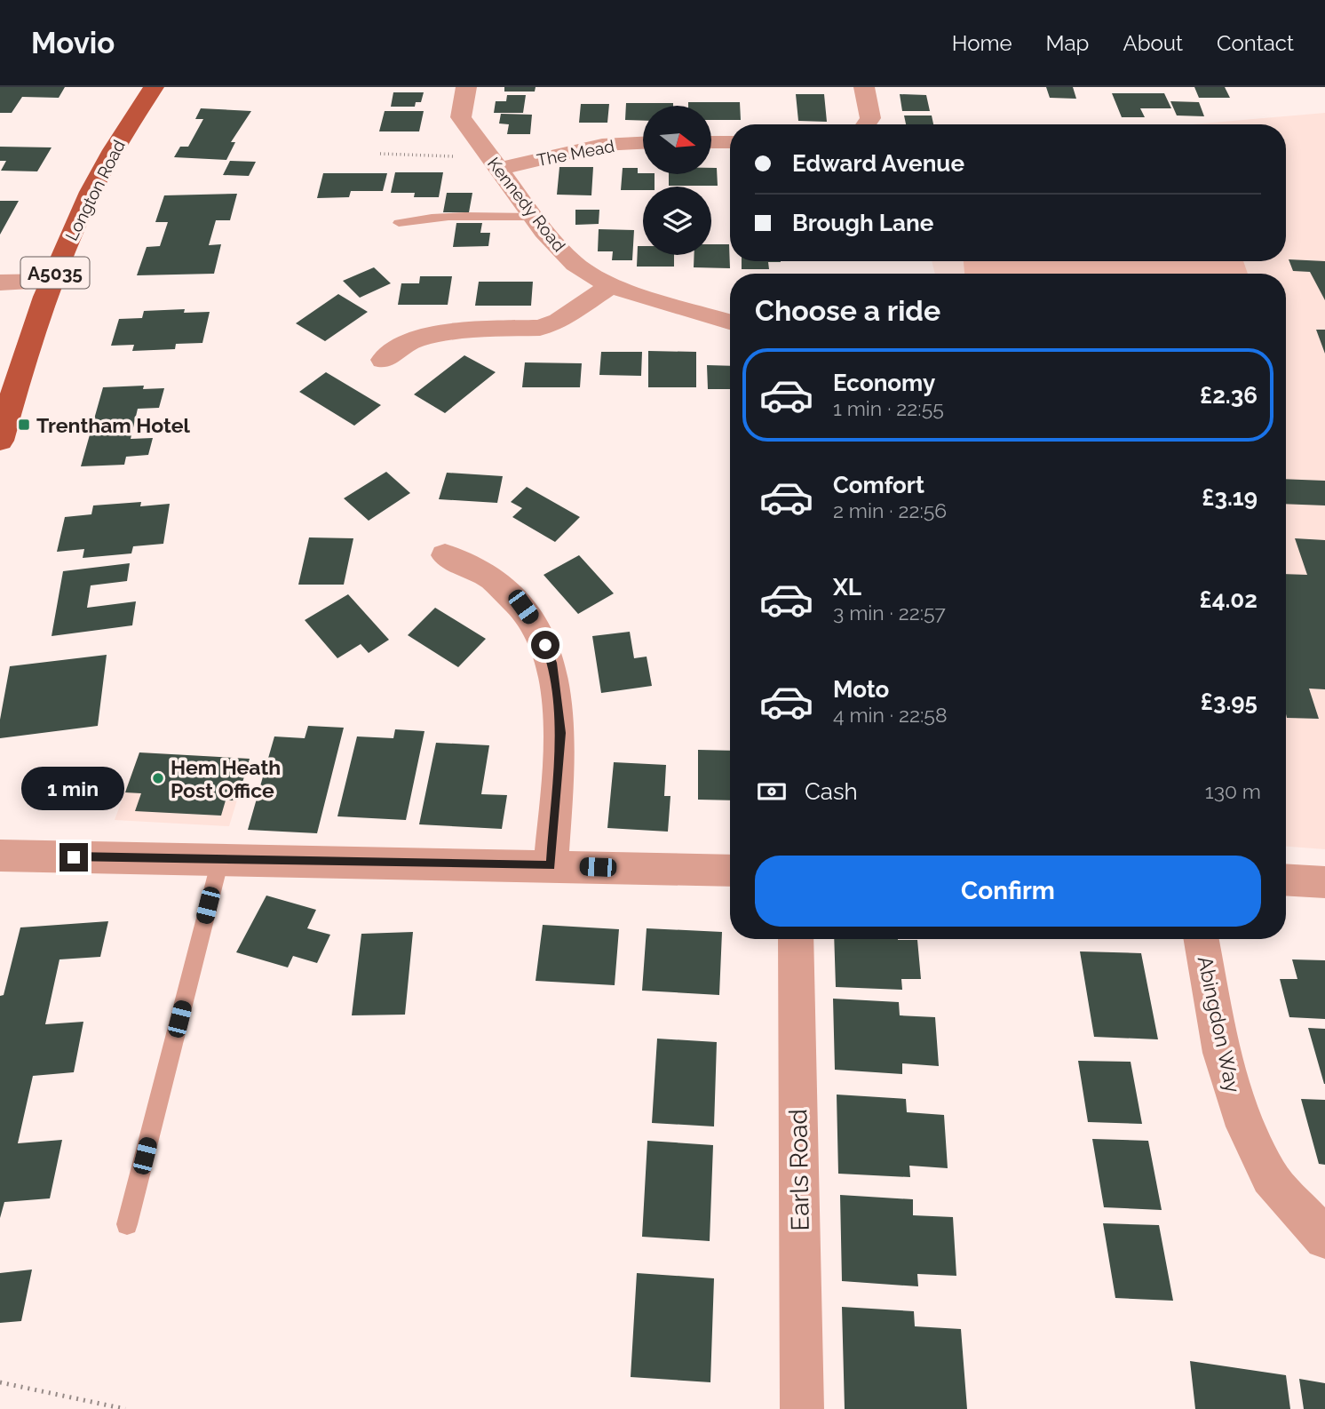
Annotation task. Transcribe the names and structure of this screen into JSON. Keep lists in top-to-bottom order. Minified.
{"streets":{"main road":["Longton Road","A5035"],"street":["The Mead","Kennedy Road","Abingdon Way","Earls Road"]},"crossings":[["The Mead","Kennedy Road"]],"places":{"transit":["Trentham Hotel"],"other":["Hem Heath Post Office"]},"north":"right","page":{"header":"Movio","nav":["Home","Map","About","Contact"],"banner":["Edward Avenue","Brough Lane"],"heading":"Choose a ride","list":[{"name":"Economy","note":"1 min · 22:55","value":"£2.36"},{"name":"Comfort","note":"2 min · 22:56","value":"£3.19"},{"name":"XL","note":"3 min · 22:57","value":"£4.02"},{"name":"Moto","note":"4 min · 22:58","value":"£3.95"}],"pay":["Cash","130 m"],"bubble":"1 min","buttons":"Confirm"}}
